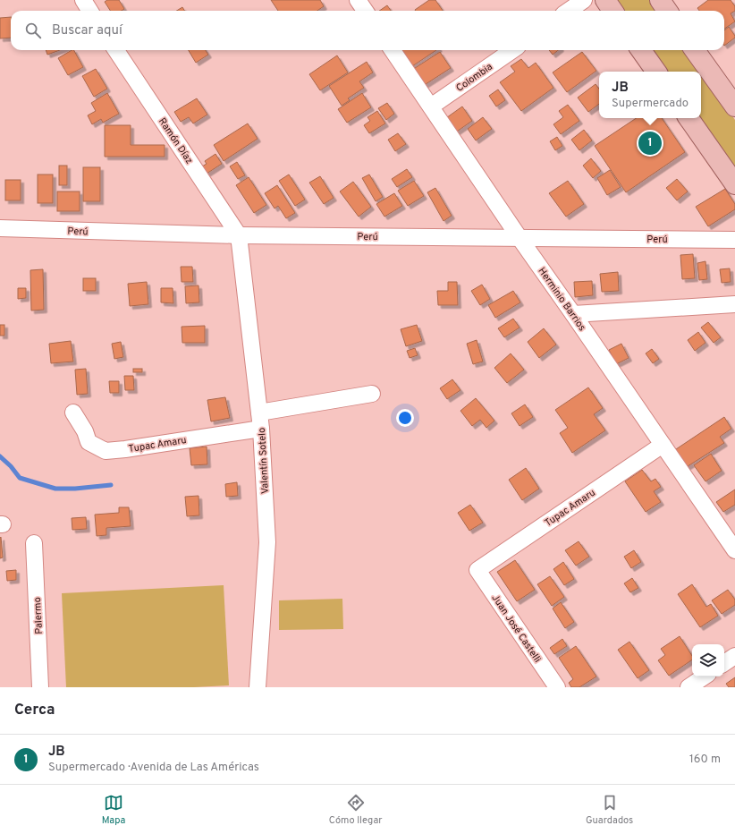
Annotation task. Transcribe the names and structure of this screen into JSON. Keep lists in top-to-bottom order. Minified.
{"streets":{"street":["Colombia","Ramón Díaz","Perú","Herminio Barrios","Tupac Amaru","Valentín Sotelo","Palermo","Juan José Castelli"]},"crossings":[["Colombia","Herminio Barrios"],["Ramón Díaz","Perú"],["Ramón Díaz","Valentín Sotelo"],["Perú","Herminio Barrios"],["Perú","Valentín Sotelo"],["Herminio Barrios","Tupac Amaru"],["Tupac Amaru","Valentín Sotelo"],["Tupac Amaru","Juan José Castelli"]],"page":{"search":"Buscar aquí","popup":["JB","Supermercado"],"pins":"1","heading":"Cerca","list":[{"mark":"1","name":"JB","note":"Supermercado · Avenida de Las Américas","value":"160 m"}],"nav":["Mapa","Cómo llegar","Guardados"]}}
